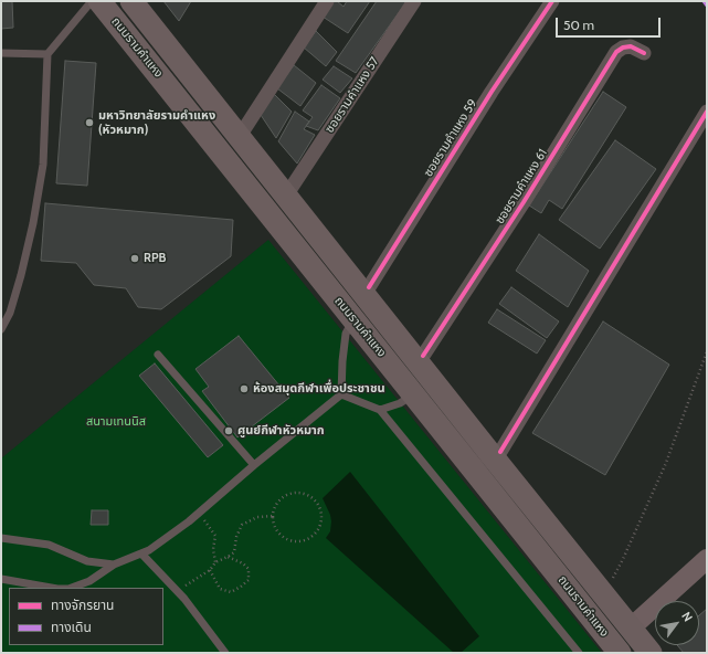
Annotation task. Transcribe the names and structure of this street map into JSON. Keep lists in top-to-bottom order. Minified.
{"streets":{"main road":["ถนนรามคำแหง"],"street":["ซอยรามคำแหง 57","ซอยรามคำแหง 59","ซอยรามคำแหง 61"]},"parks":["สนามเทนนิส"],"places":["มหาวิทยาลัยรามคำแหง (หัวหมาก)","RPB","ห้องสมุดกีฬาเพื่อประชาชน","ศูนย์กีฬาหัวหมาก"],"legend":["ทางจักรยาน","ทางเดิน"],"scale_bar":"50 m","north":"top right"}
